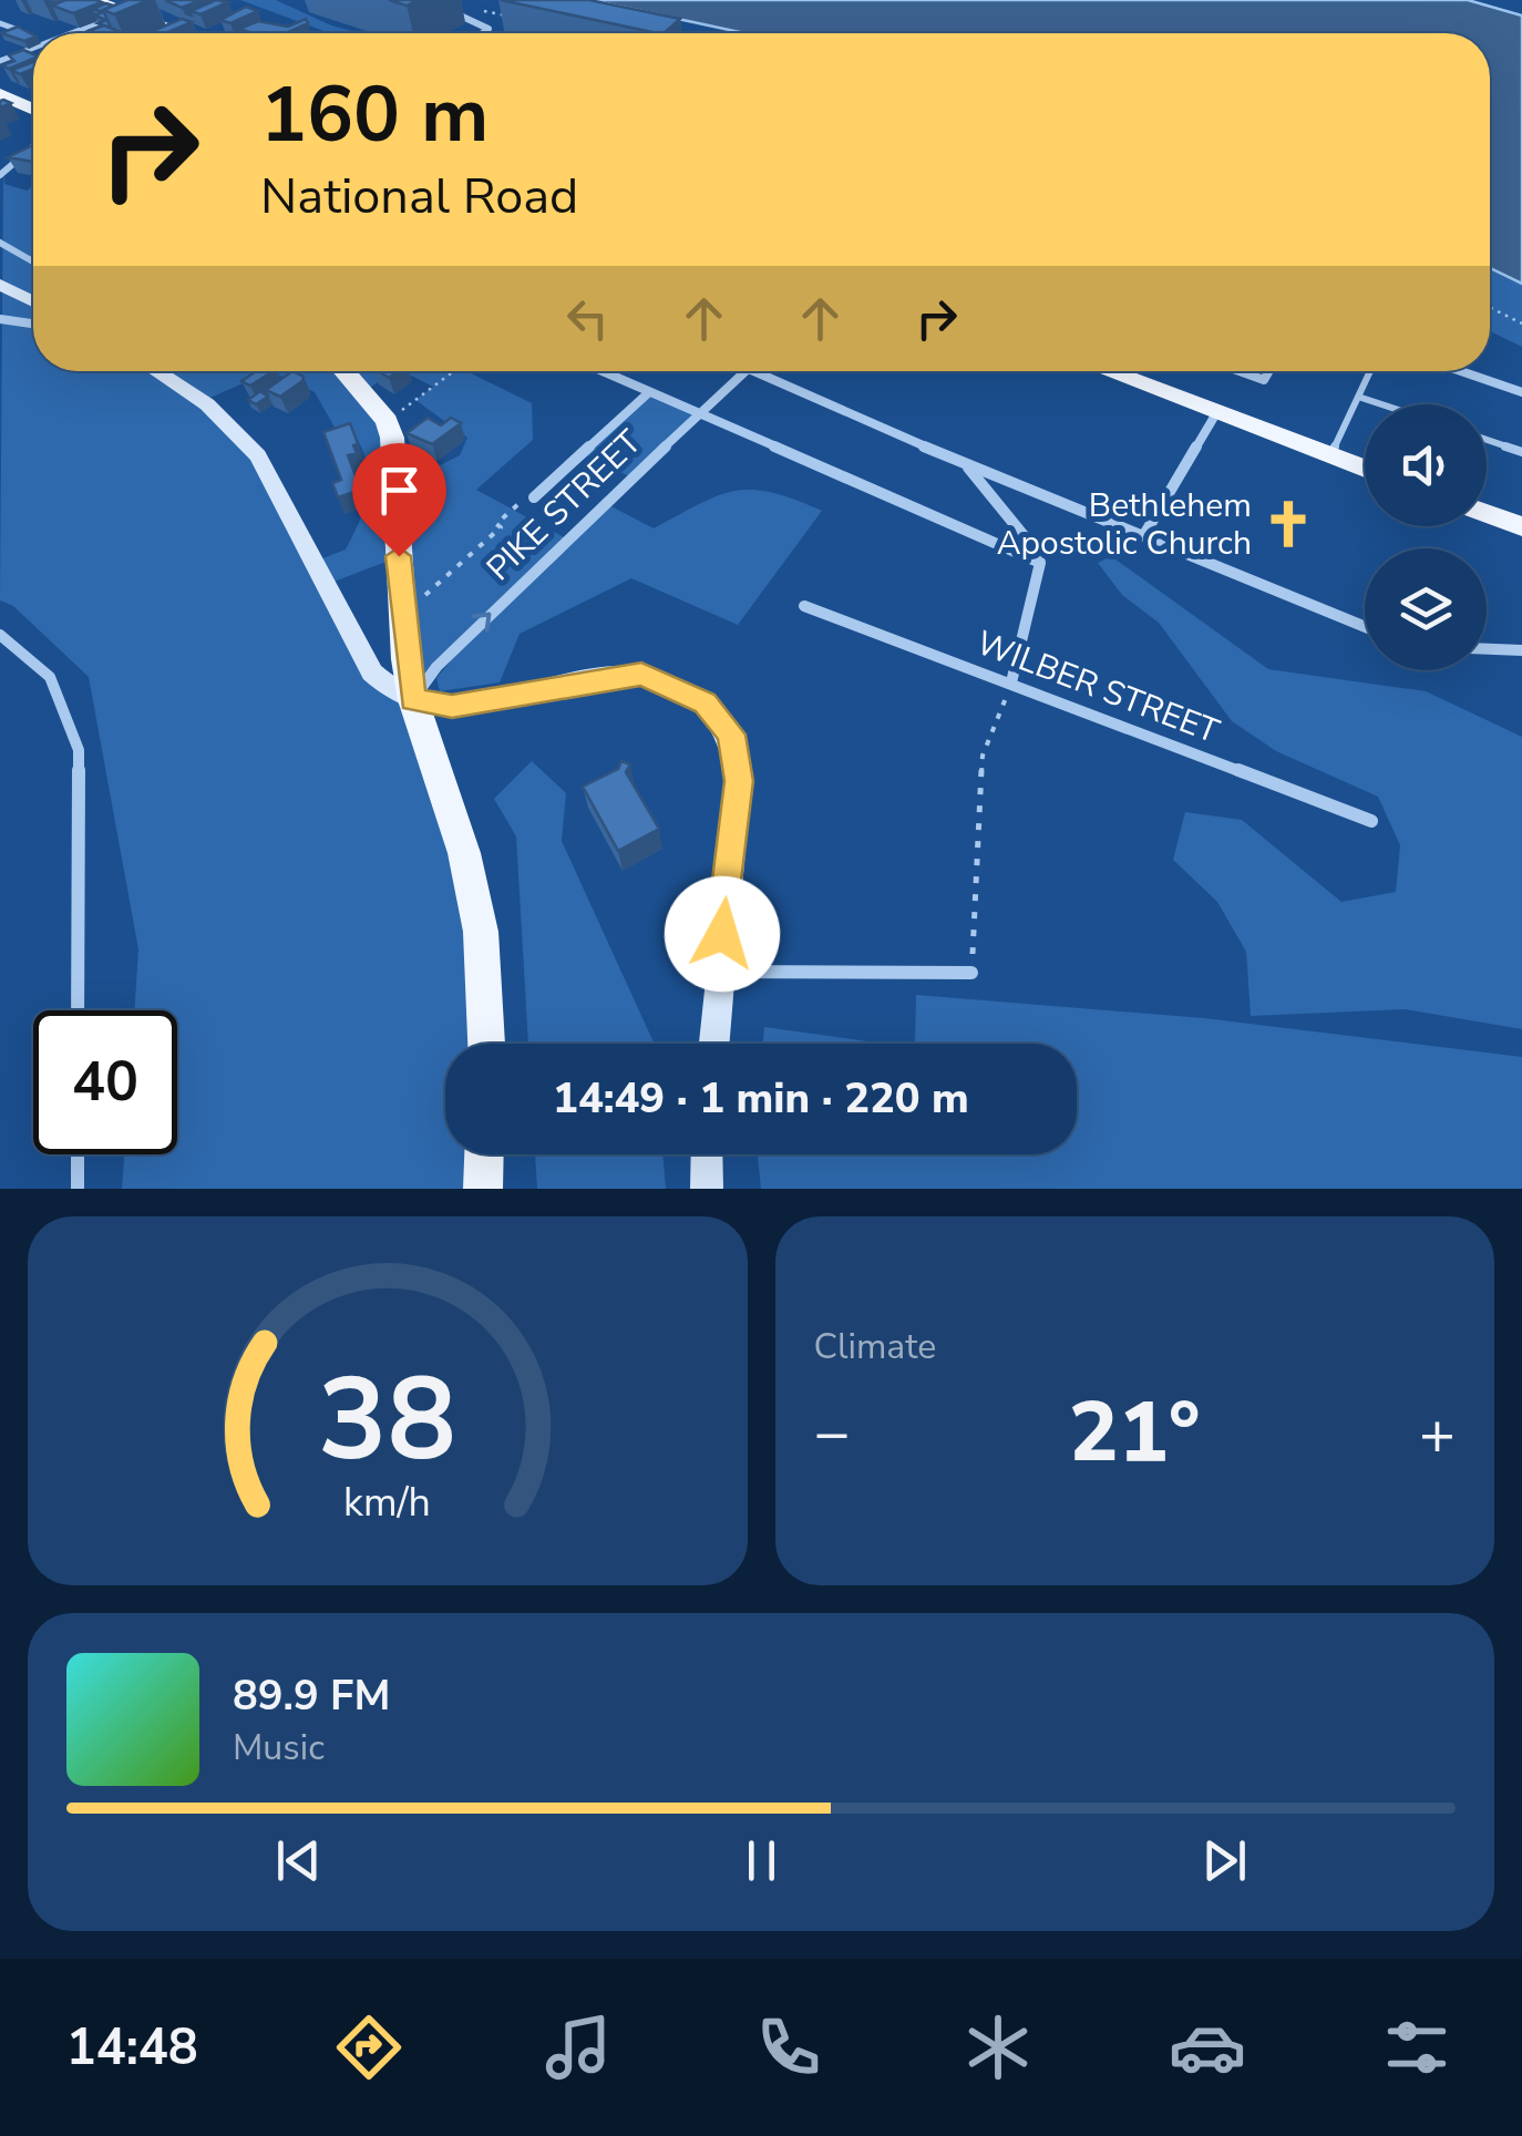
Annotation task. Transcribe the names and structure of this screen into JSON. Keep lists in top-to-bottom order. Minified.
{"streets":{"street":["PIKE STREET","WILBER STREET"]},"places":{"church":["Bethlehem Apostolic Church"]},"page":{"turn":["160 m","National Road"],"limit":"40","trip":"14:49 · 1 min · 220 m","tile":"Climate","heat":["−","21°","+"],"song":["89.9 FM","Music"],"tabs":"14:48","gauge":["38","km/h"]}}
